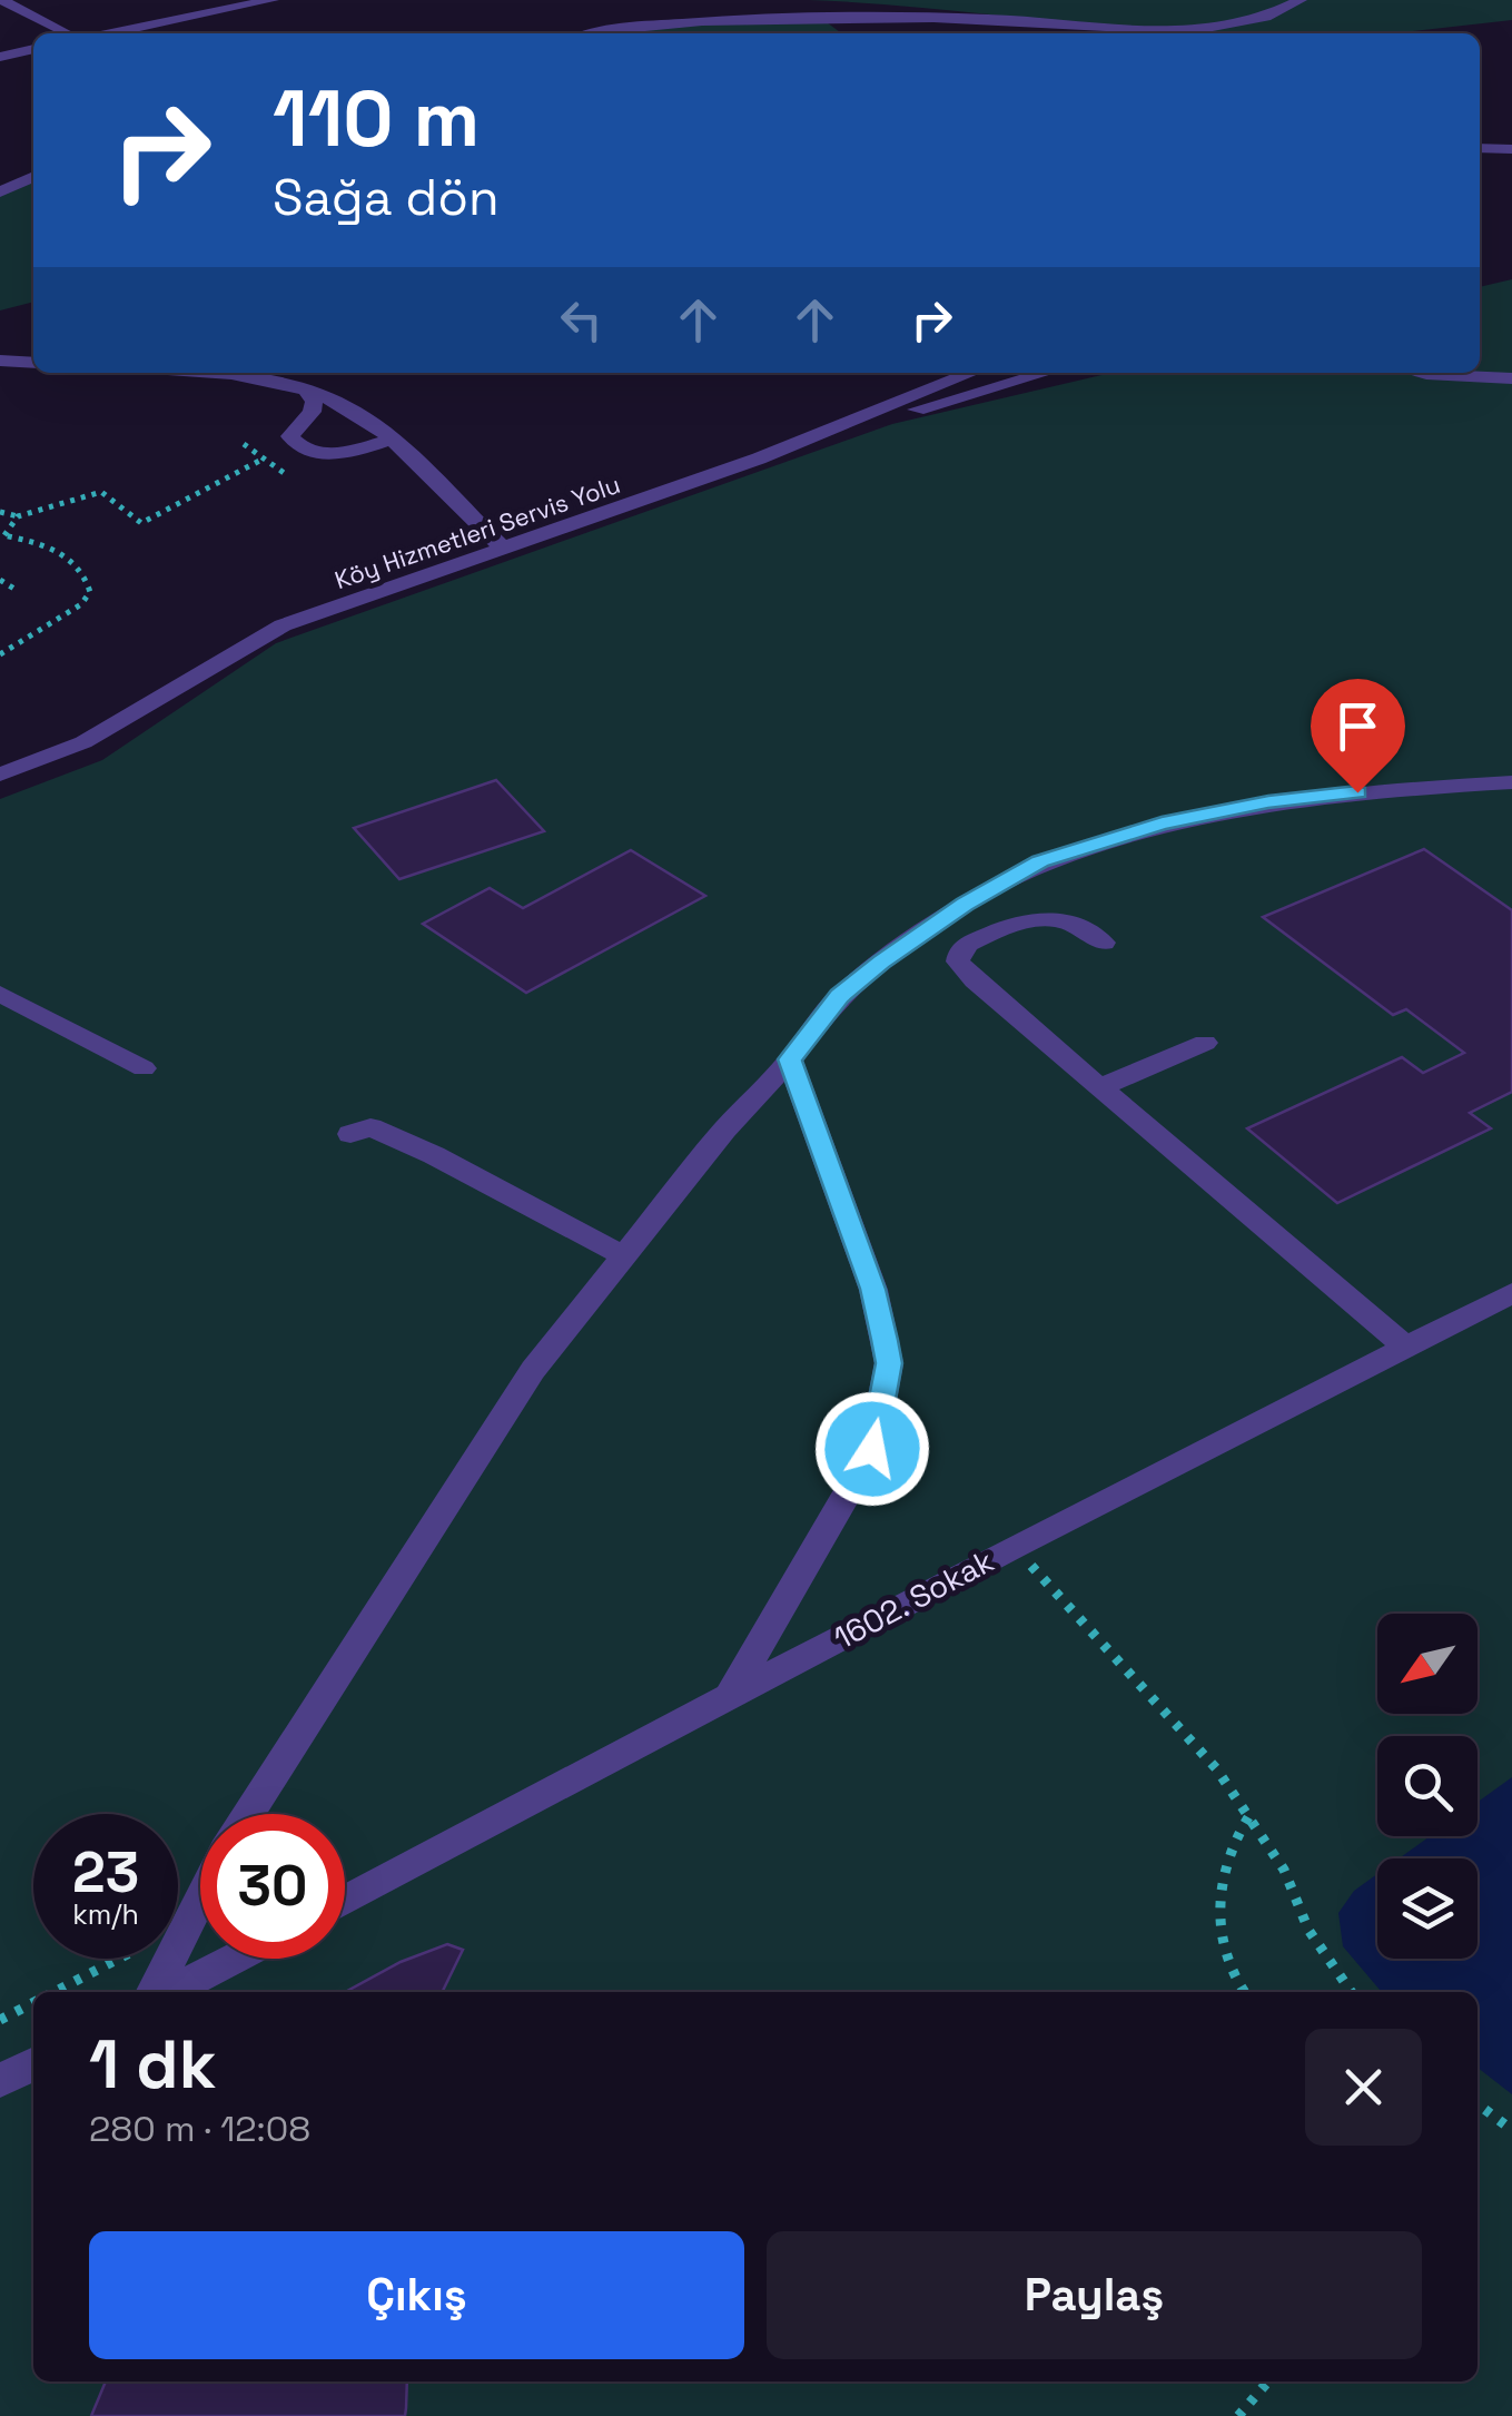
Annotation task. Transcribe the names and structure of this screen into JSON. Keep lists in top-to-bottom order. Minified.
{"streets":{"street":["Köy Hizmetleri Servis Yolu","1602. Sokak"]},"north":"bottom left","page":{"turn":["110 m","Sağa dön"],"speed":"23 km/h","limit":"30","heading":["1 dk","280 m · 12:08"],"buttons":["Çıkış","Paylaş"]}}
